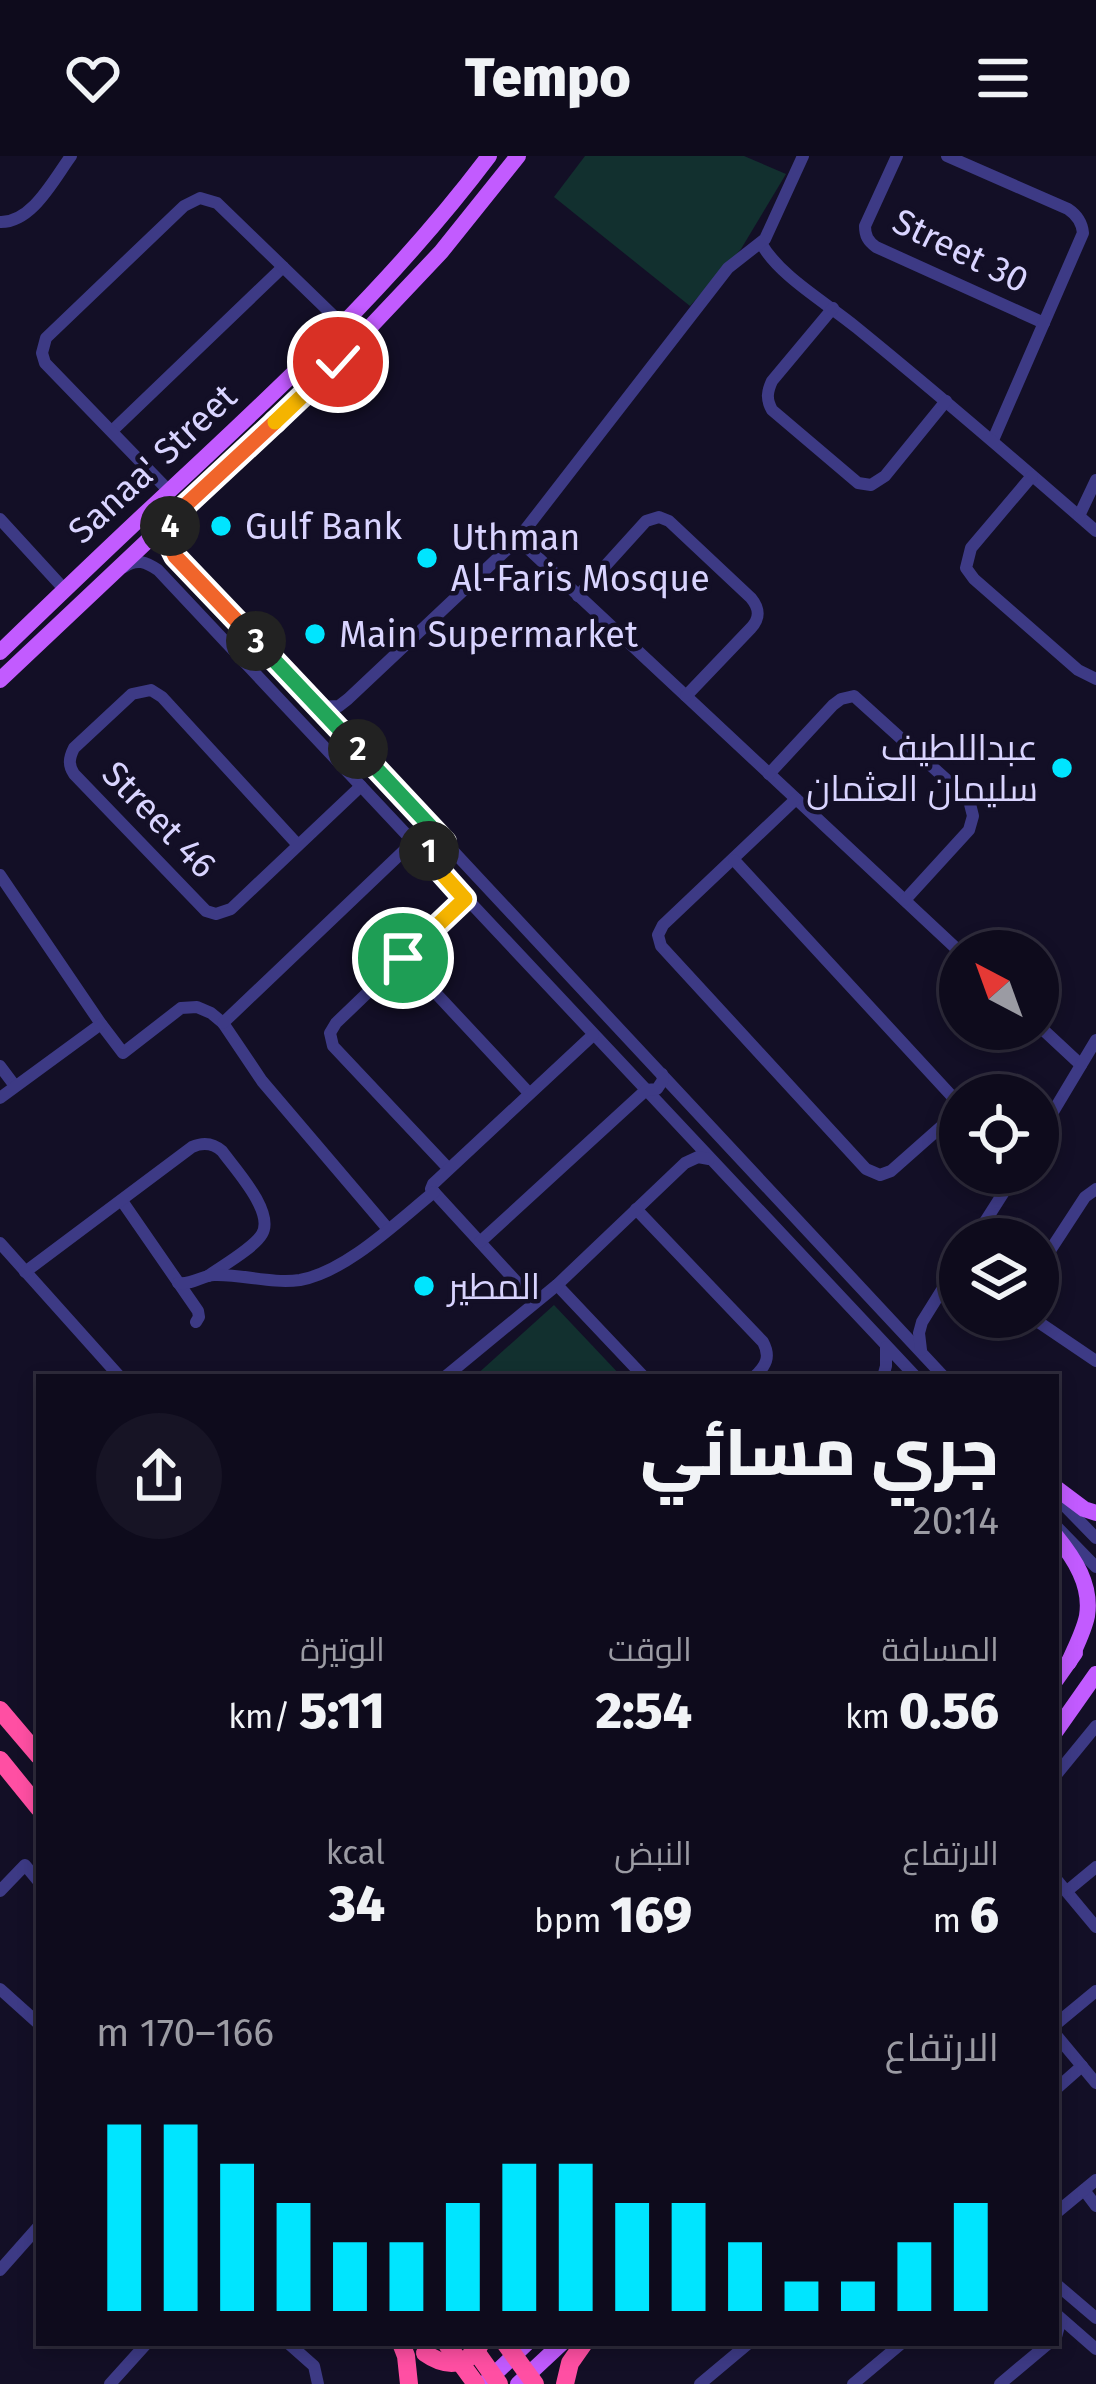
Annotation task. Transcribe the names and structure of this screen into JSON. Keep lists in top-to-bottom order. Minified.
{"streets":{"main road":["Sanaa' Street"],"street":["Street 30","Street 46"]},"places":["Gulf Bank","Uthman Al-Faris Mosque","Main Supermarket","عبداللطيف سليمان العثمان","المطير"],"north":"top left","page":{"header":"Tempo","pins":["4","3","2","1"],"heading":["جري مسائي","20:14"],"stats":[["المسافة","0.56 km"],["الوقت","2:54"],["الوتيرة","5:11 /km"],["الارتفاع","6 m"],["النبض","169 bpm"],["kcal","34"]],"chart":["الارتفاع","166–170 m"]}}
